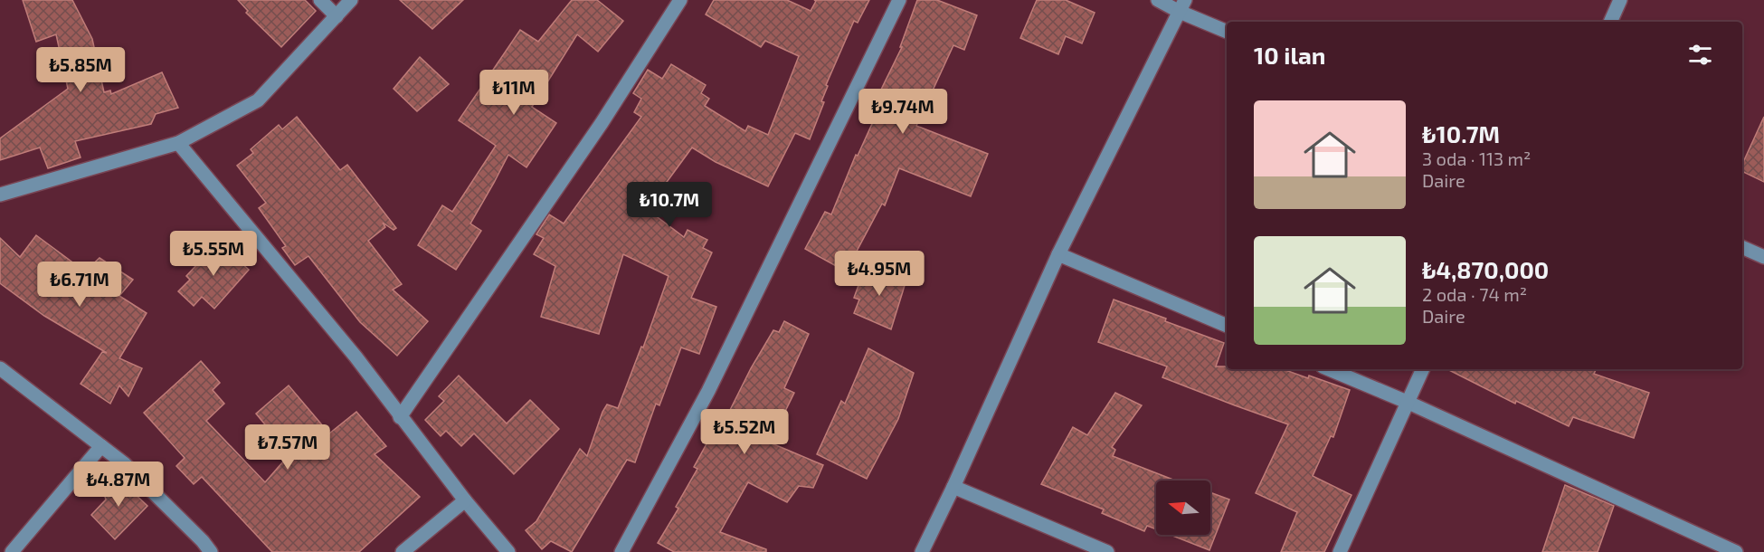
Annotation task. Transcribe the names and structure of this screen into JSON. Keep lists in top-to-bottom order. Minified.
{"north":"left","page":{"heading":"10 ilan","price":["₺5.85M","₺11M","₺9.74M","₺10.7M","₺5.55M","₺4.95M","₺6.71M","₺5.52M","₺7.57M","₺4.87M"],"list":[{"name":"₺10.7M","note":"3 oda · 113 m² · Daire"},{"name":"₺4,870,000","note":"2 oda · 74 m² · Daire"}]}}
